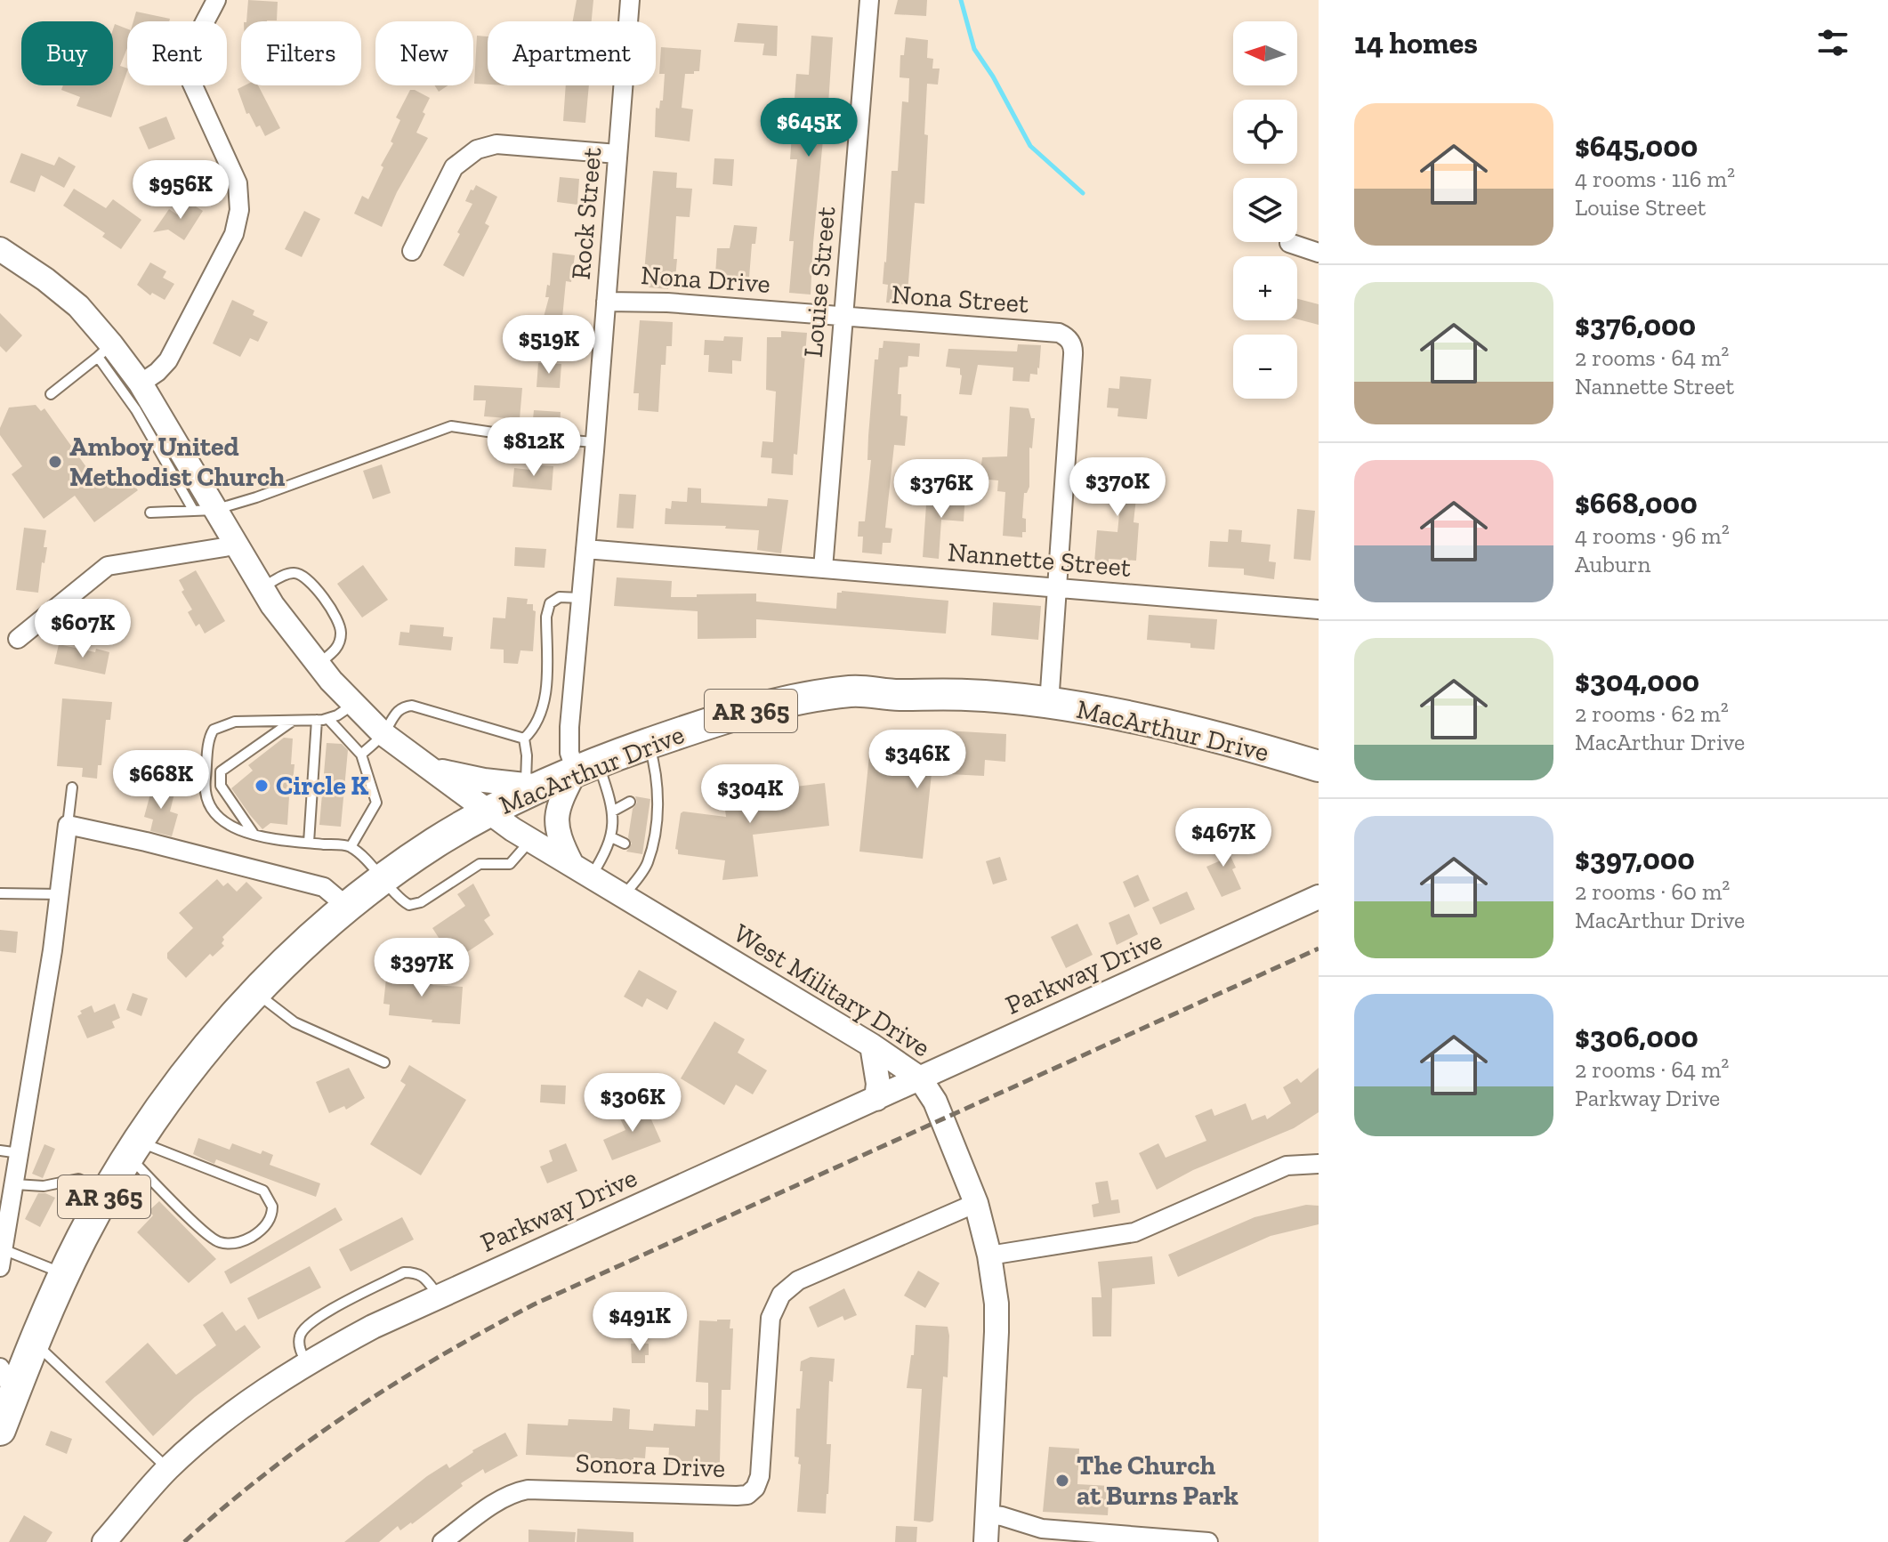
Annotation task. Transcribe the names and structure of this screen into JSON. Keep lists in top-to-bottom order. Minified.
{"streets":{"main road":["AR 365","MacArthur Drive"],"street":["Rock Street","Nona Drive","Louise Street","Nona Street","Nannette Street","Parkway Drive","West Military Drive","Sonora Drive"]},"crossings":[["Rock Street","Nona Drive"],["Rock Street","Nannette Street"],["Rock Street","MacArthur Drive"],["Nona Drive","Louise Street"],["Nona Drive","Nona Street"],["Louise Street","Nona Street"],["Louise Street","Nannette Street"],["Nona Street","Nannette Street"],["MacArthur Drive","West Military Drive"],["Parkway Drive","West Military Drive"],["West Military Drive","Sonora Drive"]],"places":["Amboy United Methodist Church","Circle K","The Church at Burns Park"],"north":"left","page":{"heading":"14 homes","map_buttons":["+","−"],"chip":["Buy","Rent","Filters","New","Apartment"],"list":[{"name":"$645,000","note":"4 rooms · 116 m² · Louise Street"},{"name":"$376,000","note":"2 rooms · 64 m² · Nannette Street"},{"name":"$668,000","note":"4 rooms · 96 m² · Auburn"},{"name":"$304,000","note":"2 rooms · 62 m² · MacArthur Drive"},{"name":"$397,000","note":"2 rooms · 60 m² · MacArthur Drive"},{"name":"$306,000","note":"2 rooms · 64 m² · Parkway Drive"}],"price":["$645K","$956K","$519K","$812K","$370K","$376K","$607K","$346K","$668K","$304K","$467K","$397K","$306K","$491K"]}}
